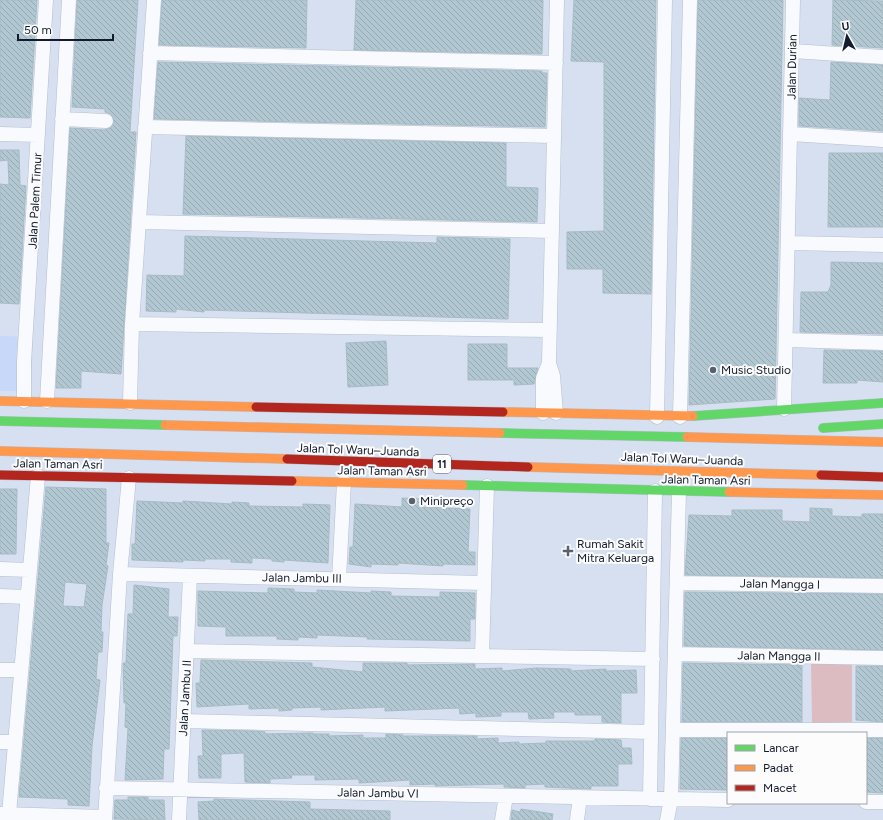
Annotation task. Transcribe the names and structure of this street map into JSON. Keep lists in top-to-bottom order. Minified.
{"streets":{"main road":["Jalan Tol Waru–Juanda","Jalan Taman Asri","11"],"street":["Jalan Durian","Jalan Palem Timur","Jalan Jambu III","Jalan Mangga I","Jalan Mangga II","Jalan Jambu II","Jalan Jambu VI"]},"crossings":[["Jalan Jambu III","Jalan Jambu II"],["Jalan Jambu II","Jalan Jambu VI"]],"places":{"other":["Music Studio","Minipreço"],"health":["Rumah Sakit Mitra Keluarga"]},"legend":["Lancar","Padat","Macet"],"scale_bar":"50 m","north":"top"}
